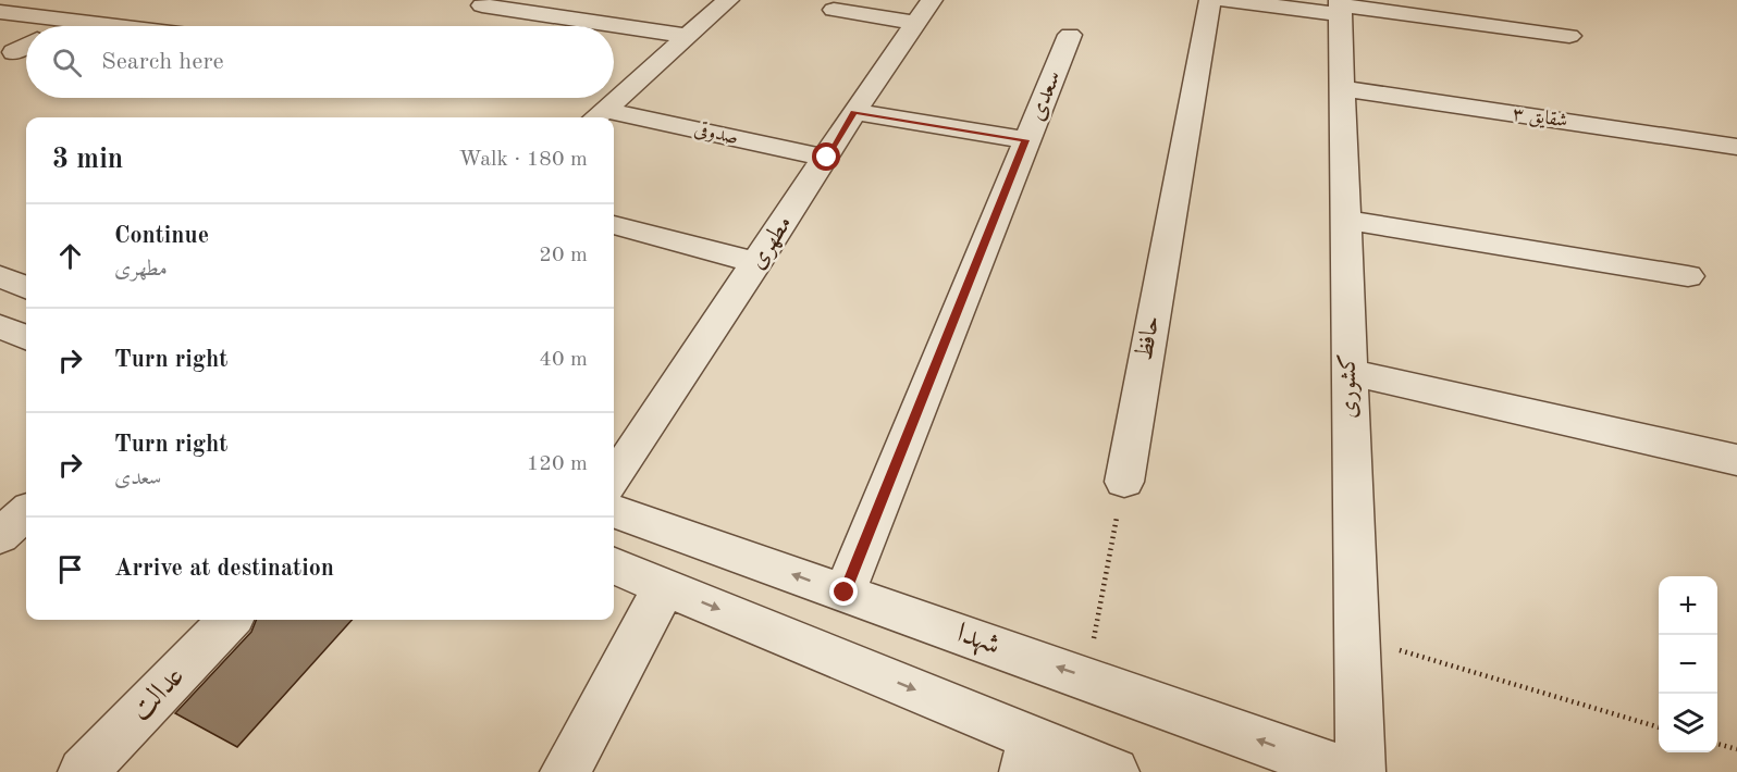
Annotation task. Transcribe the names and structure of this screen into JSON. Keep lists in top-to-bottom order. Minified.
{"streets":{"street":["سعدی","شقایق ۳","صدوقی","مطهری","حافظ","کشوری","شهدا","عدالت"]},"crossings":[["سعدی","شهدا"],["شقایق ۳","کشوری"],["صدوقی","مطهری"]],"page":{"search":"Search here","heading":["3 min","Walk · 180 m"],"list":[["Continue","مطهری","20 m"],["Turn right","40 m"],["Turn right","سعدی","120 m"],"Arrive at destination"],"map_buttons":["+","−"]}}
